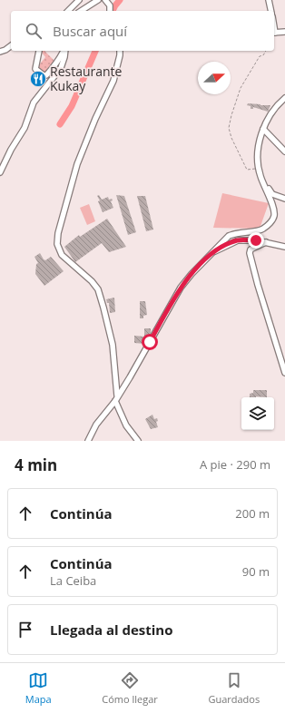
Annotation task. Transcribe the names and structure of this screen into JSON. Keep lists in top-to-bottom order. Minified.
{"places":{"restaurant":["Restaurante Kukay"]},"north":"right","page":{"search":"Buscar aquí","heading":["4 min","A pie · 290 m"],"list":[["Continúa","200 m"],["Continúa","La Ceiba","90 m"],"Llegada al destino"],"nav":["Mapa","Cómo llegar","Guardados"]}}
